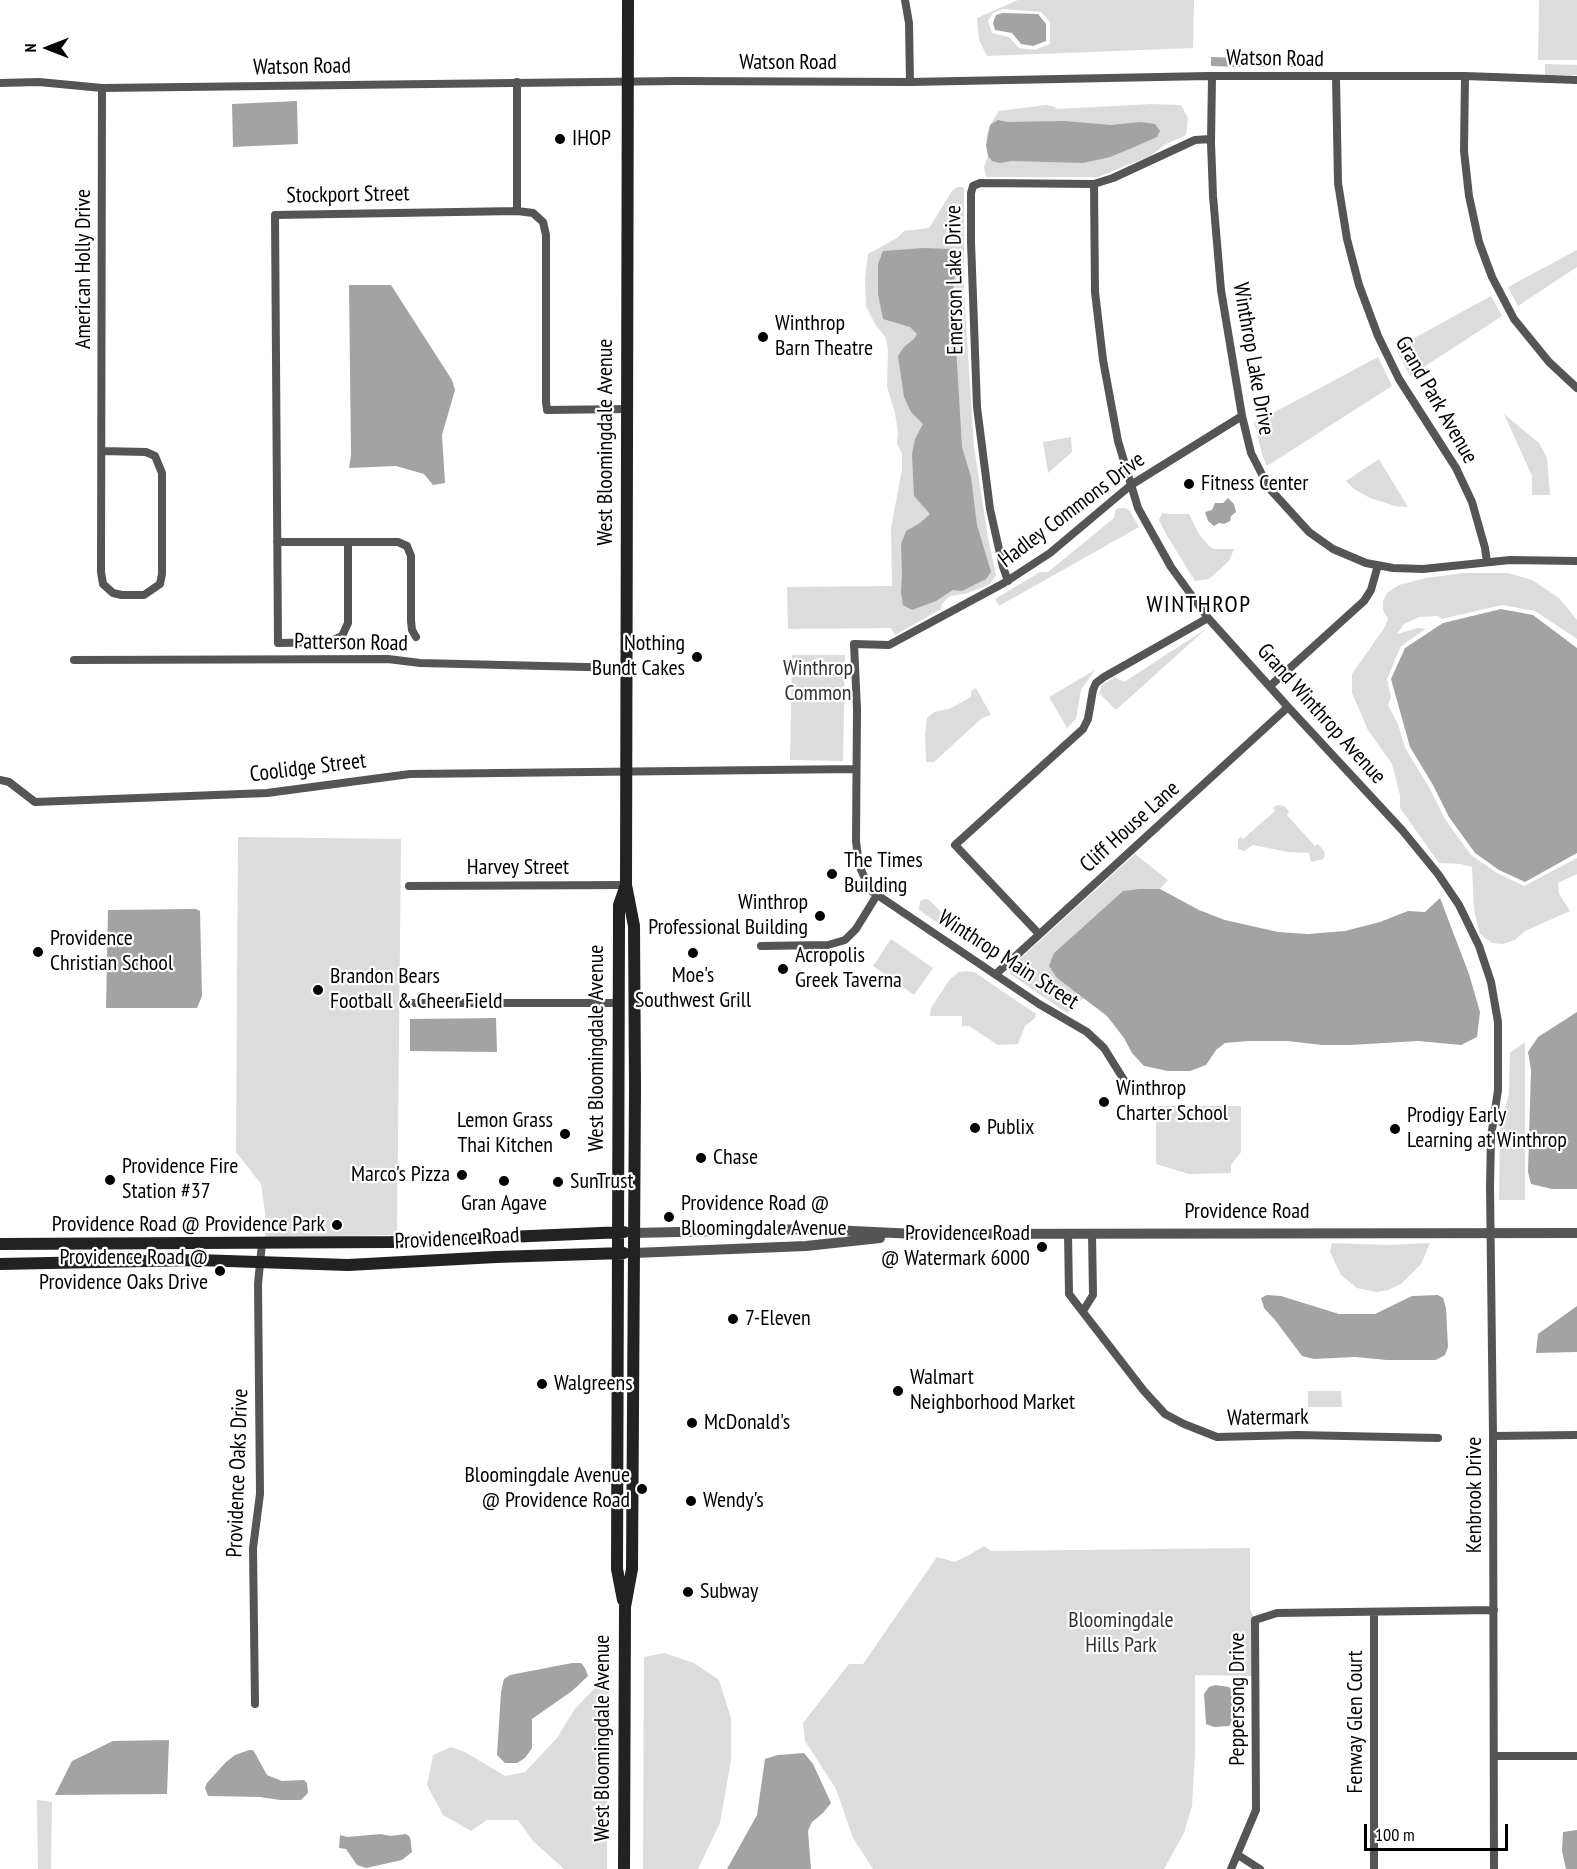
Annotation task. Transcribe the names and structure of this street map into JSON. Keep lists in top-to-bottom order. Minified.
{"streets":{"main road":["West Bloomingdale Avenue","Providence Road"],"street":["Watson Road","Stockport Street","American Holly Drive","Emerson Lake Drive","Winthrop Lake Drive","Grand Park Avenue","Hadley Commons Drive","Patterson Road","Grand Winthrop Avenue","Coolidge Street","Cliff House Lane","Harvey Street","Winthrop Main Street","Watermark","Providence Oaks Drive","Kenbrook Drive","Peppersong Drive","Fenway Glen Court"]},"crossings":[["Watson Road","American Holly Drive"],["Watson Road","Winthrop Lake Drive"],["Watson Road","Grand Park Avenue"],["Watson Road","West Bloomingdale Avenue"],["Stockport Street","West Bloomingdale Avenue"],["Emerson Lake Drive","Winthrop Lake Drive"],["Emerson Lake Drive","Hadley Commons Drive"],["Emerson Lake Drive","Grand Winthrop Avenue"],["Winthrop Lake Drive","Grand Park Avenue"],["Winthrop Lake Drive","Hadley Commons Drive"],["West Bloomingdale Avenue","Patterson Road"],["West Bloomingdale Avenue","Coolidge Street"],["West Bloomingdale Avenue","Harvey Street"],["West Bloomingdale Avenue","Providence Road"],["Hadley Commons Drive","Grand Winthrop Avenue"],["Hadley Commons Drive","Winthrop Main Street"],["Grand Winthrop Avenue","Cliff House Lane"],["Grand Winthrop Avenue","Providence Road"],["Grand Winthrop Avenue","Kenbrook Drive"],["Coolidge Street","Winthrop Main Street"],["Cliff House Lane","Winthrop Main Street"],["Providence Road","Watermark"],["Providence Road","Providence Oaks Drive"],["Providence Road","Kenbrook Drive"],["Kenbrook Drive","Peppersong Drive"],["Peppersong Drive","Fenway Glen Court"]],"districts":["WINTHROP"],"parks":["Winthrop Common","Bloomingdale Hills Park"],"places":["IHOP","Winthrop Barn Theatre","Fitness Center","Nothing Bundt Cakes","The Times Building","Winthrop Professional Building","Providence Christian School","Moe's Southwest Grill","Acropolis Greek Taverna","Brandon Bears Football & Cheer Field","Winthrop Charter School","Publix","Prodigy Early Learning at Winthrop","Lemon Grass Thai Kitchen","Chase","Marco's Pizza","Providence Fire Station #37","Gran Agave","SunTrust","Providence Road @ Bloomingdale Avenue","Providence Road @ Providence Park","Providence Road @ Watermark 6000","Providence Road @ Providence Oaks Drive","7-Eleven","Walgreens","Walmart Neighborhood Market","McDonald's","Bloomingdale Avenue @ Providence Road","Wendy's","Subway"],"scale_bar":"100 m","north":"left"}
